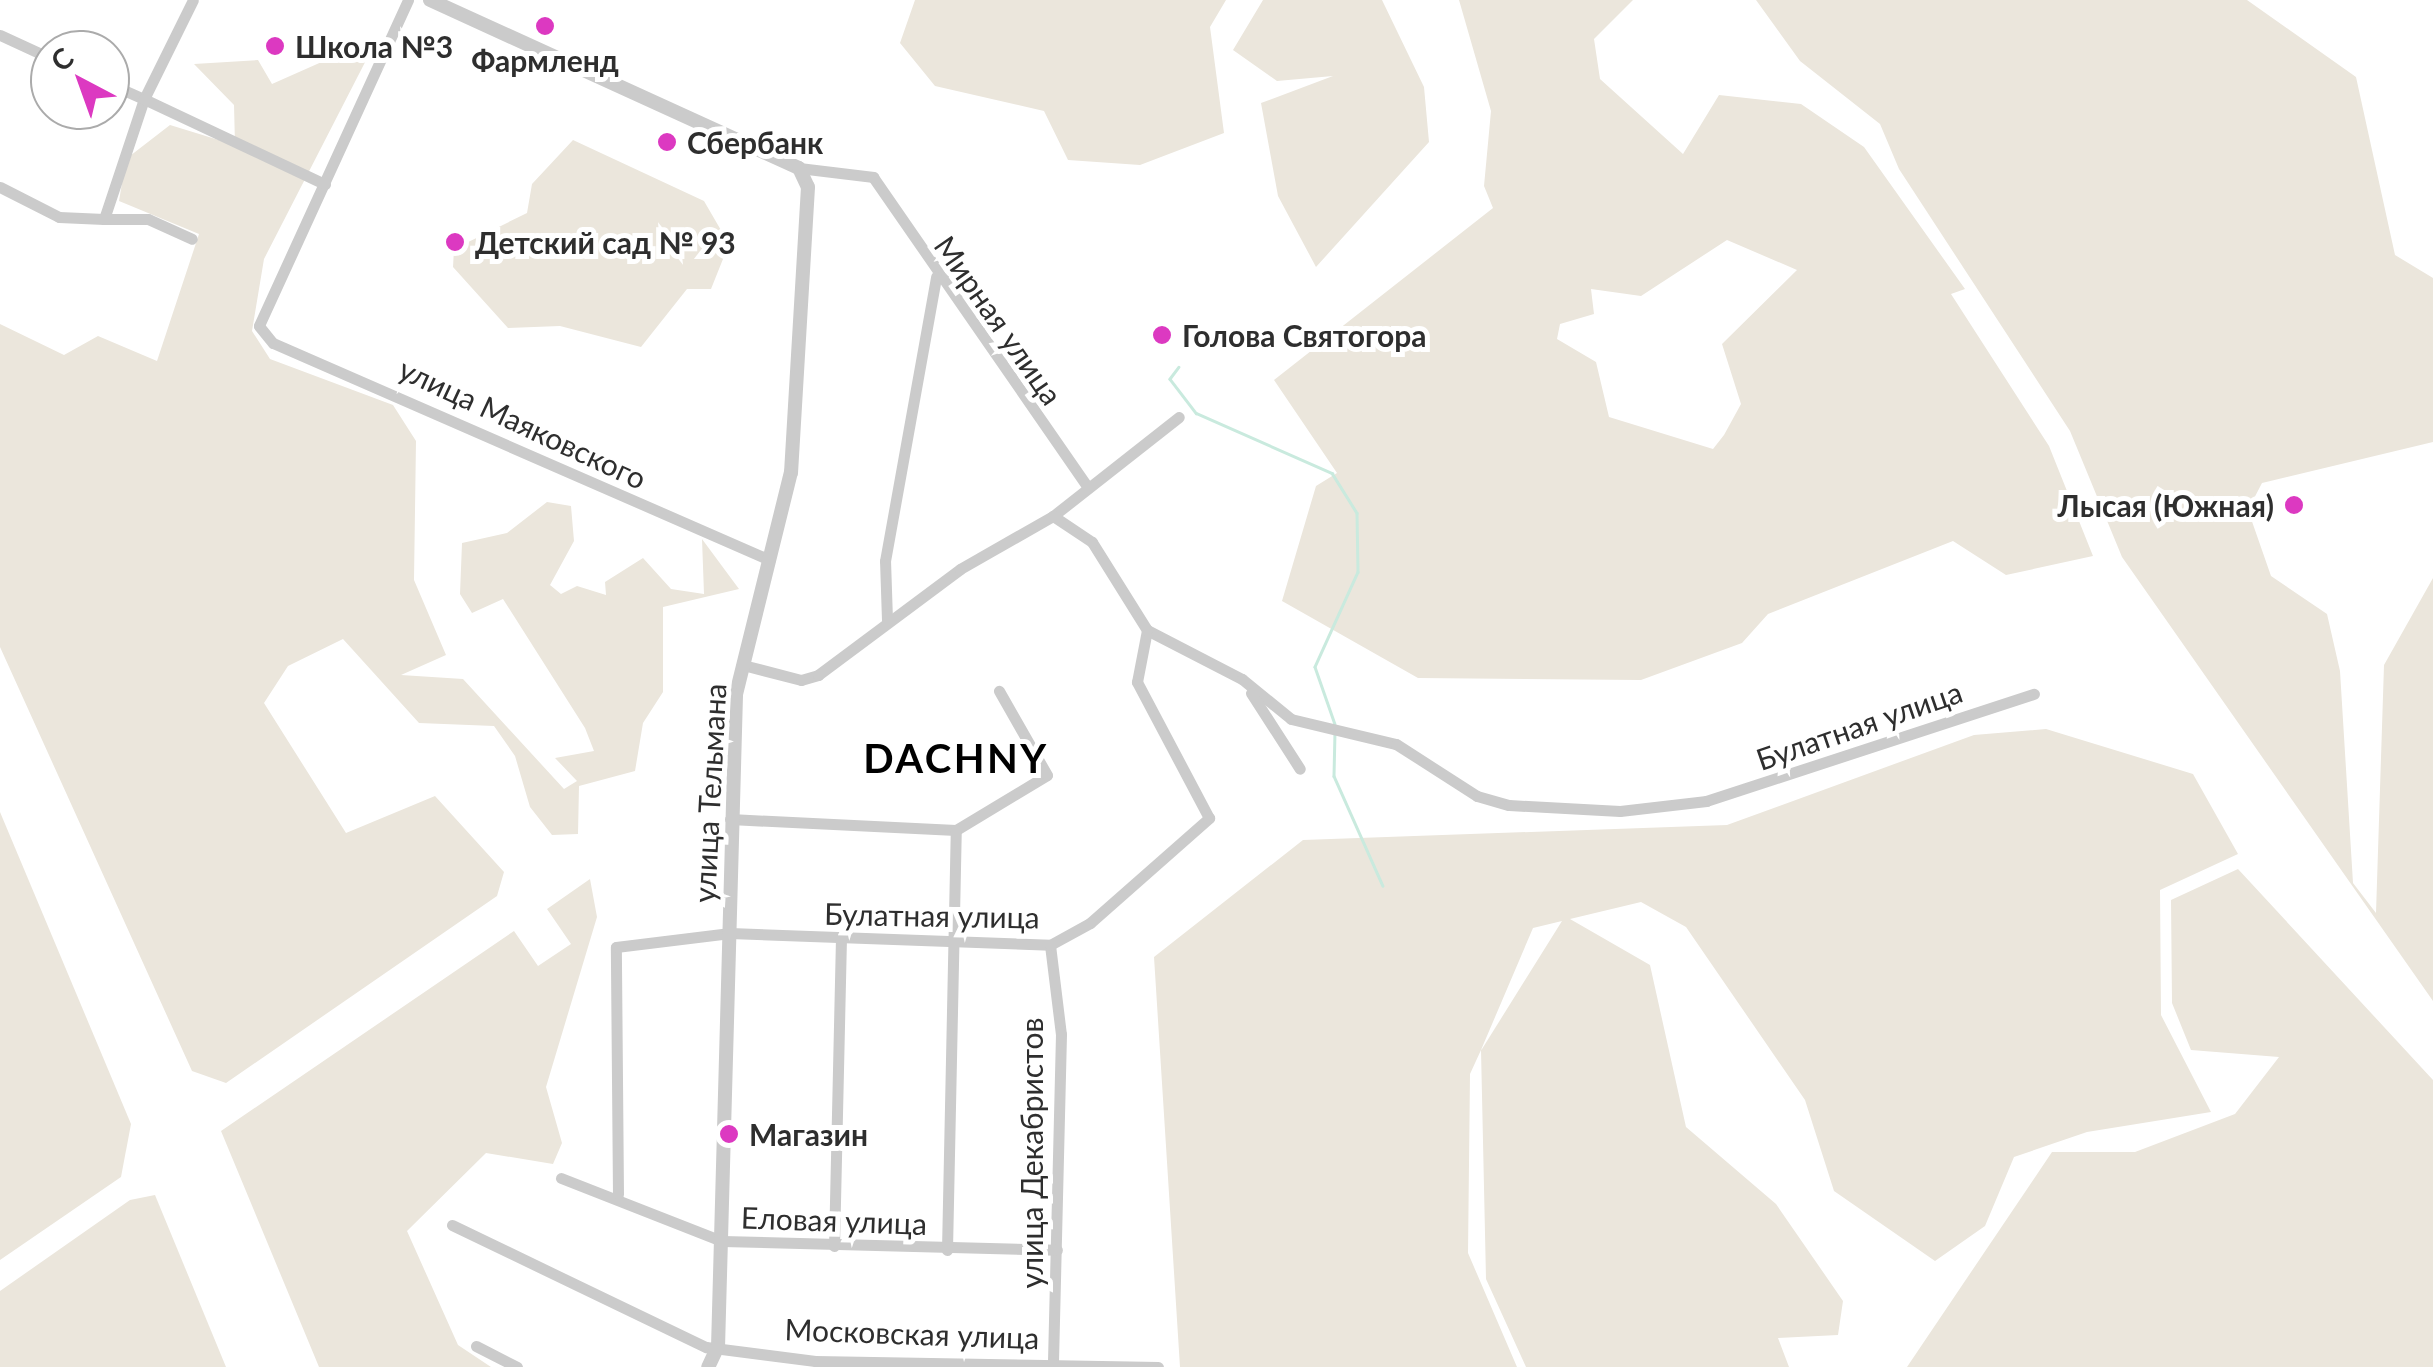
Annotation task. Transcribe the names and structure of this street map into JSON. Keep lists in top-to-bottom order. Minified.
{"streets":{"street":["Мирная улица","улица Маяковского","Булатная улица","улица Тельмана","улица Декабристов","Еловая улица","Московская улица"]},"crossings":[["Мирная улица","улица Тельмана"],["улица Маяковского","улица Тельмана"],["Булатная улица","улица Тельмана"],["Булатная улица","улица Декабристов"],["Булатная улица","Еловая улица"],["улица Тельмана","Еловая улица"],["улица Тельмана","Московская улица"],["улица Декабристов","Еловая улица"],["улица Декабристов","Московская улица"]],"districts":["DACHNY"],"places":["Фармленд","Школа №3","Сбербанк","Детский сад № 93","Голова Святогора","Лысая (Южная)","Магазин"],"north":"top left"}
